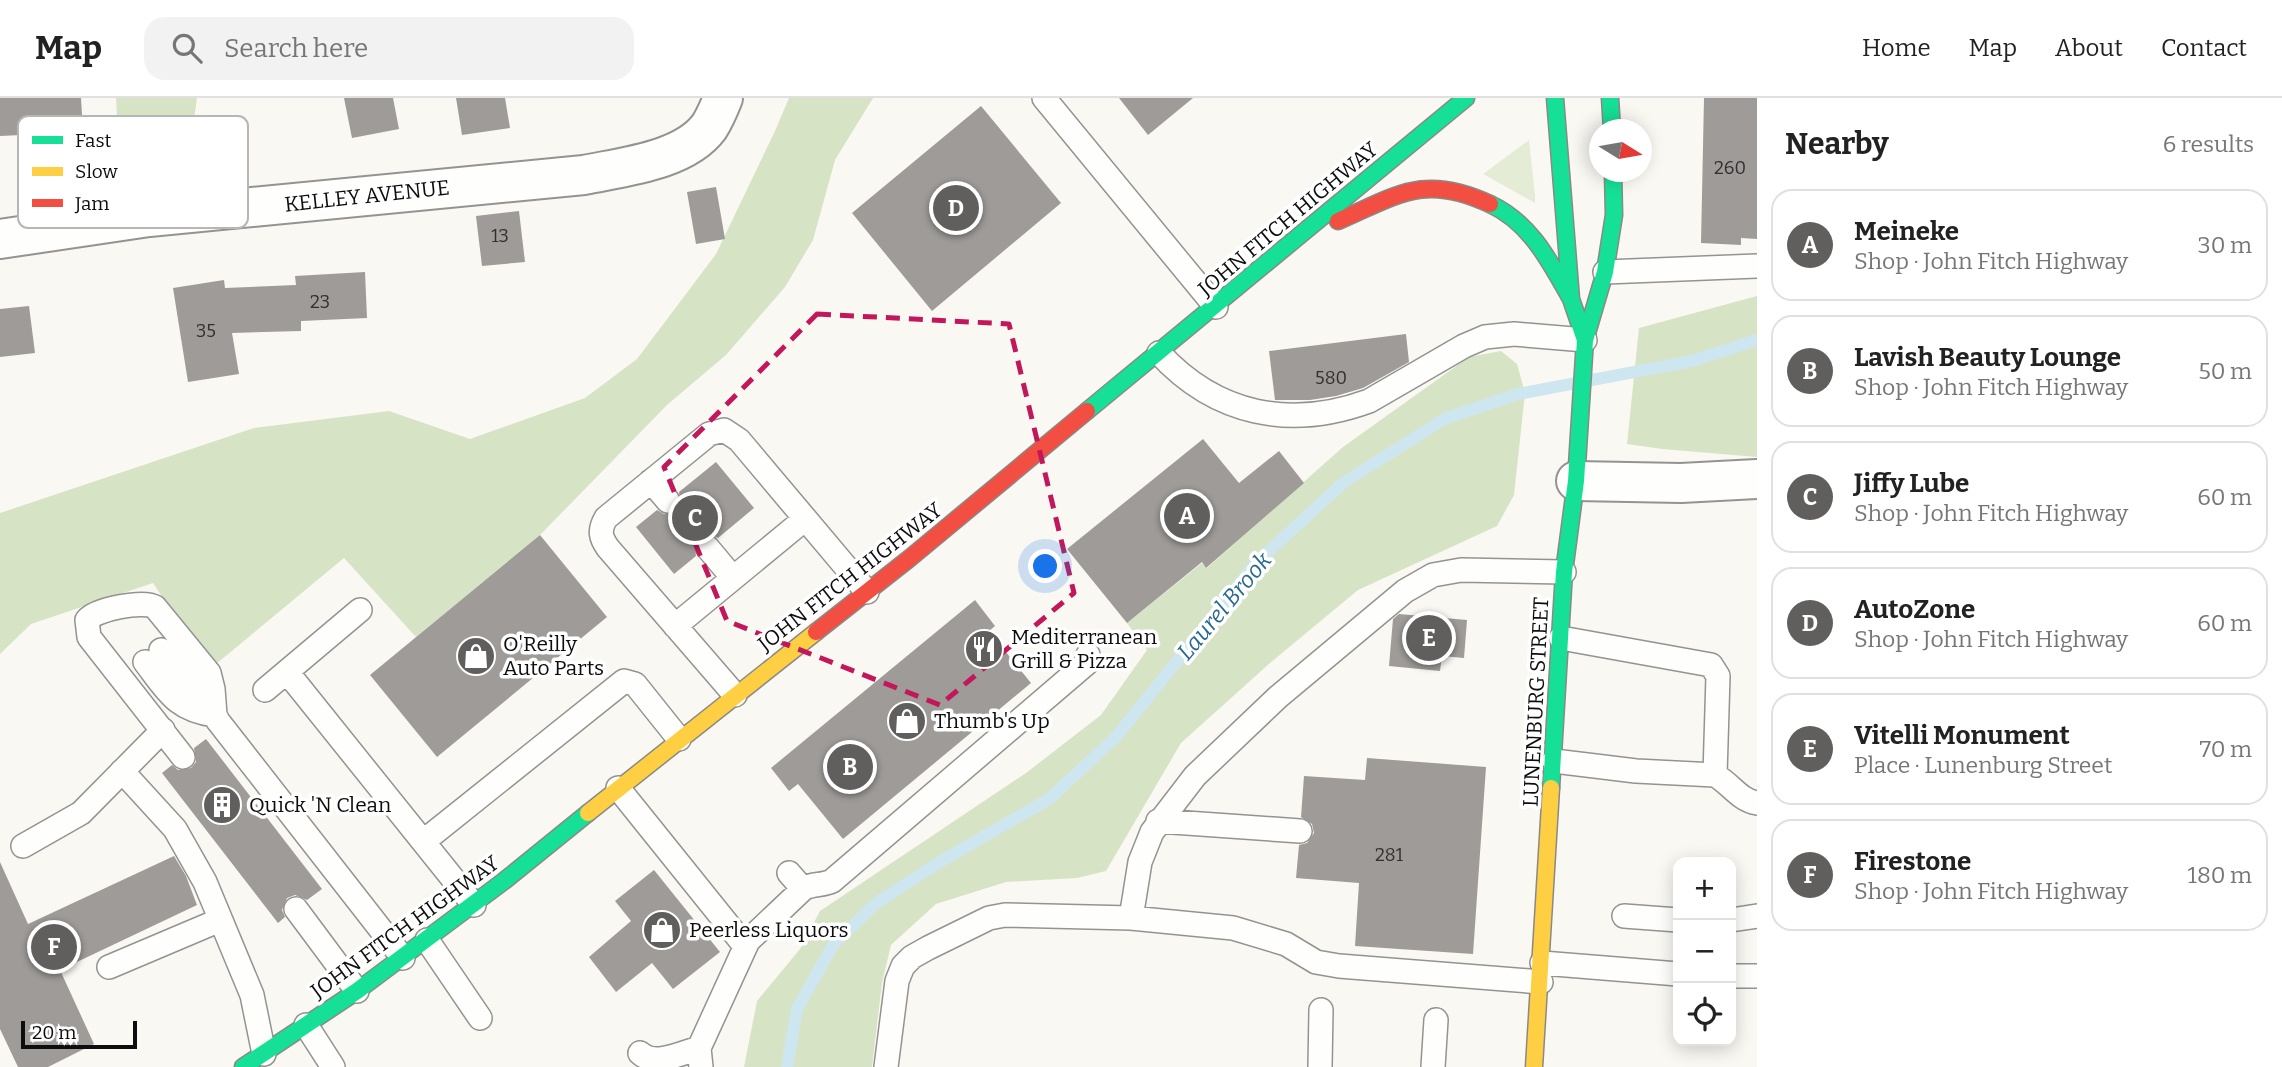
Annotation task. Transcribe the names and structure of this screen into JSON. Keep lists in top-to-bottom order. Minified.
{"streets":{"main road":["JOHN FITCH HIGHWAY","LUNENBURG STREET"],"street":["KELLEY AVENUE"]},"water":["Laurel Brook"],"places":{"restaurant":["Mediterranean Grill & Pizza"],"shop":["O'Reilly Auto Parts","Thumb's Up","Peerless Liquors"],"building":["Quick 'N Clean"]},"house_numbers":["260","13","23","35","580","281"],"legend":["Fast","Slow","Jam"],"scale_bar":"20 m","north":"right","page":{"header":"Map","search":"Search here","nav":["Home","Map","About","Contact"],"heading":["Nearby","6 results"],"pins":["D","A","C","E","B","F"],"list":[{"mark":"A","name":"Meineke","note":"Shop · John Fitch Highway","value":"30 m"},{"mark":"B","name":"Lavish Beauty Lounge","note":"Shop · John Fitch Highway","value":"50 m"},{"mark":"C","name":"Jiffy Lube","note":"Shop · John Fitch Highway","value":"60 m"},{"mark":"D","name":"AutoZone","note":"Shop · John Fitch Highway","value":"60 m"},{"mark":"E","name":"Vitelli Monument","note":"Place · Lunenburg Street","value":"70 m"},{"mark":"F","name":"Firestone","note":"Shop · John Fitch Highway","value":"180 m"}],"map_buttons":["+","−"],"scale":"20 m"}}
